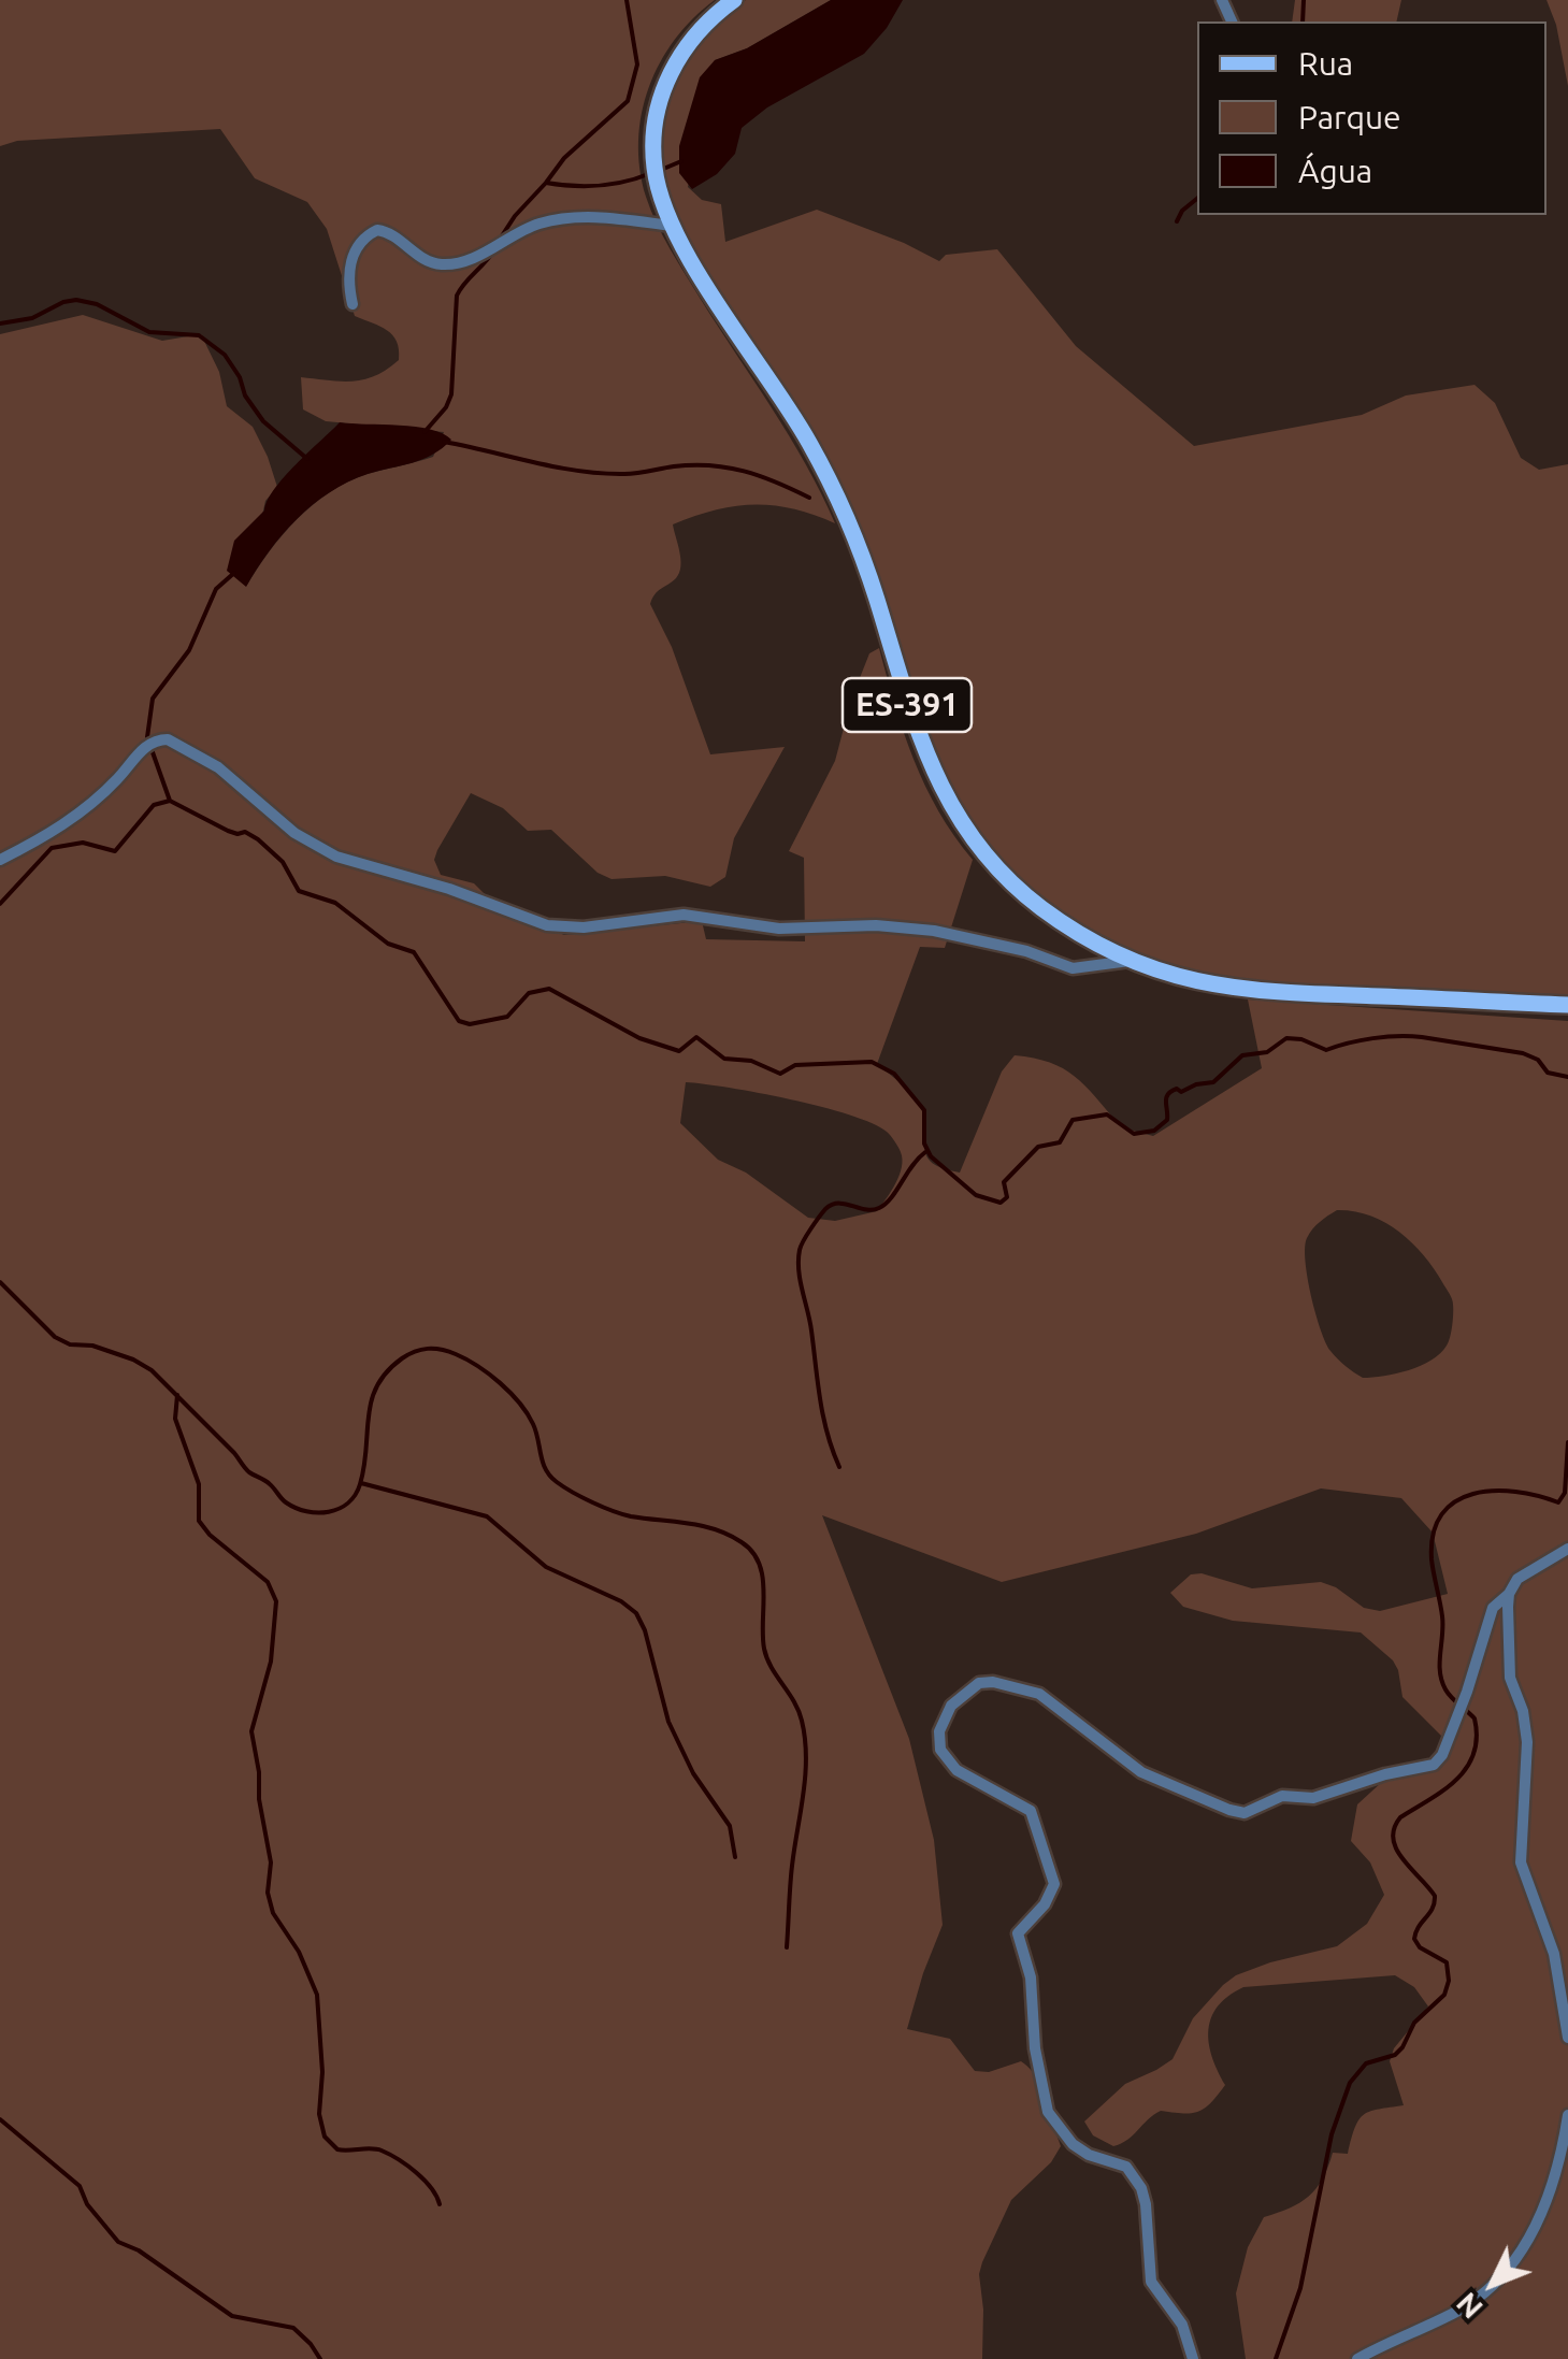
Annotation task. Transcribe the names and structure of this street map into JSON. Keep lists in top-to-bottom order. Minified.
{"streets":{"main road":["ES-391"]},"legend":["Rua","Parque","Água"],"north":"bottom left"}
